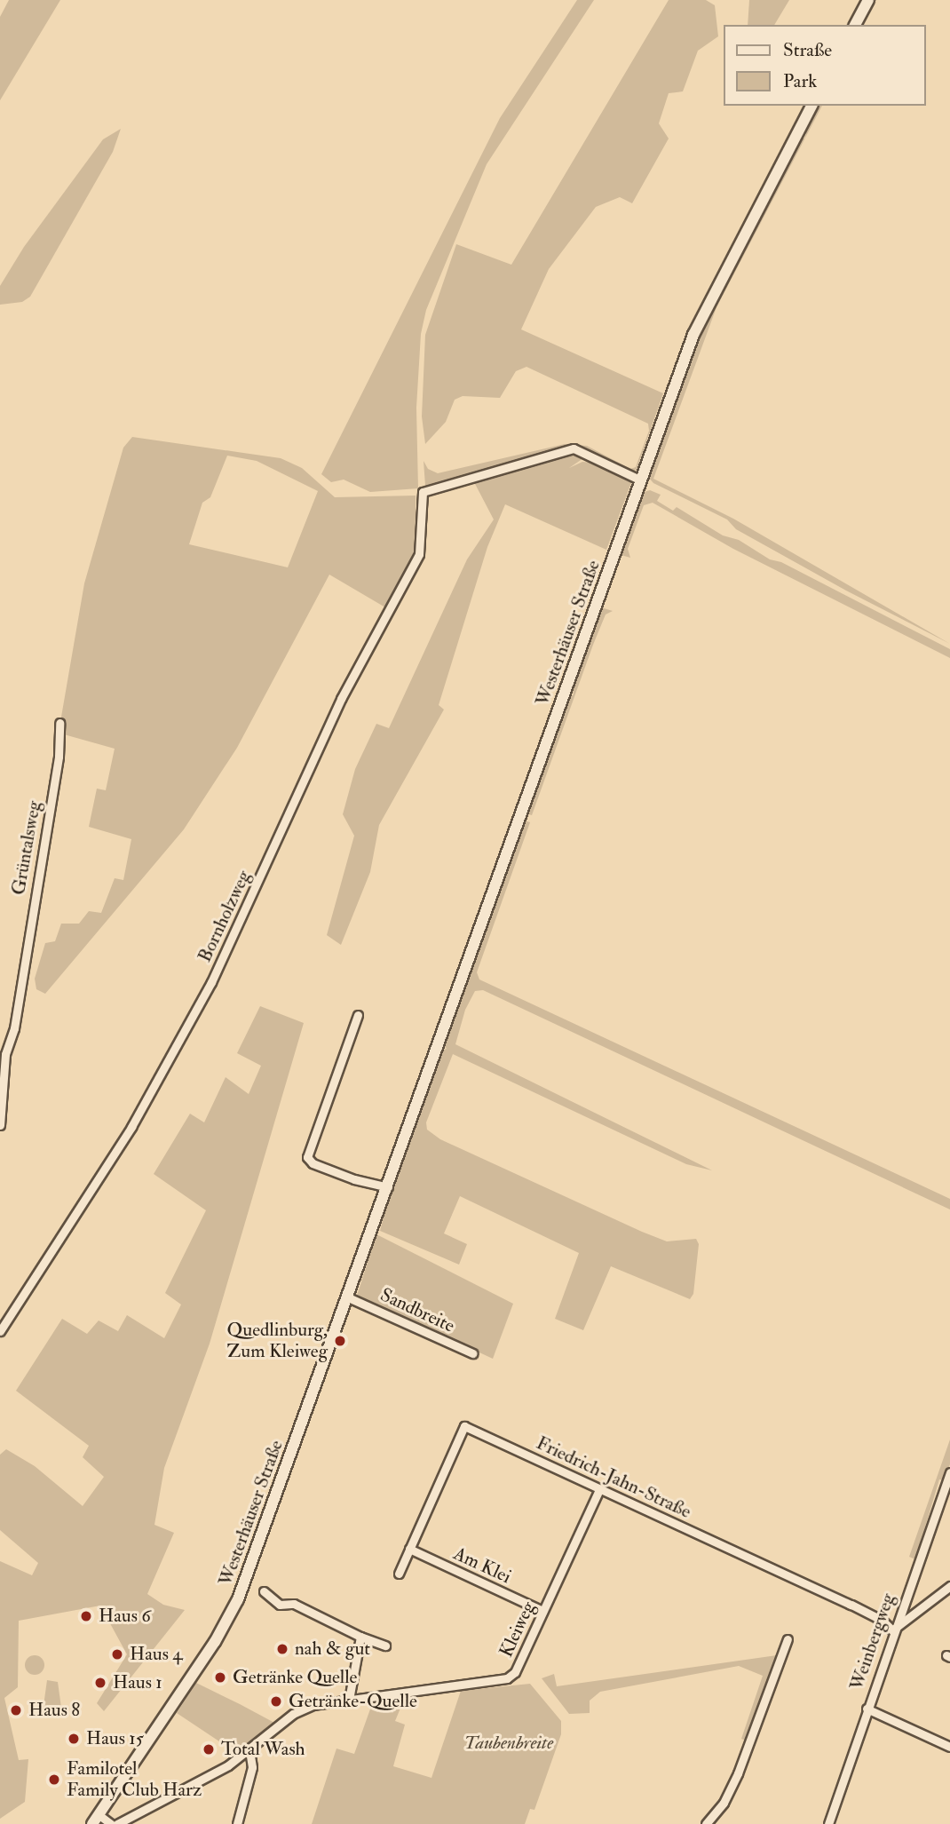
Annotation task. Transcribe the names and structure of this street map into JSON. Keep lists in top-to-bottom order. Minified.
{"streets":{"main road":["Westerhäuser Straße"],"street":["Grüntalsweg","Bornholzweg","Sandbreite","Friedrich-Jahn-Straße","Am Klei","Kleiweg","Weinbergweg"]},"crossings":[["Westerhäuser Straße","Bornholzweg"],["Westerhäuser Straße","Sandbreite"],["Friedrich-Jahn-Straße","Am Klei"],["Friedrich-Jahn-Straße","Kleiweg"],["Friedrich-Jahn-Straße","Weinbergweg"],["Am Klei","Kleiweg"]],"parks":["Taubenbreite"],"places":["Quedlinburg, Zum Kleiweg","Haus 6","nah & gut","Haus 4","Getränke Quelle","Haus 1","Getränke-Quelle","Haus 8","Haus 15","Total Wash","Familotel Family Club Harz"],"legend":["Straße","Park"]}
